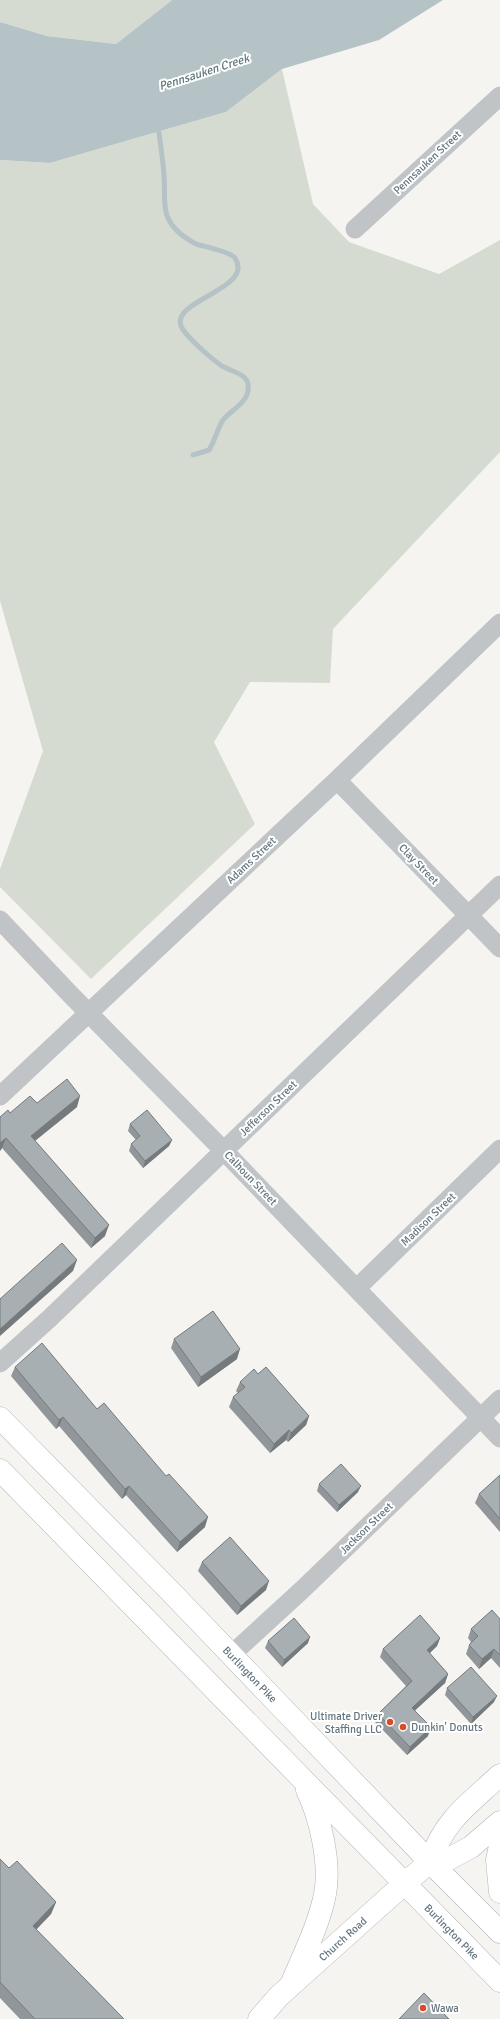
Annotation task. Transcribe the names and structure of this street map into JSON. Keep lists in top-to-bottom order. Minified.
{"streets":{"main road":["Burlington Pike","Church Road"],"street":["Pennsauken Street","Adams Street","Clay Street","Jefferson Street","Calhoun Street","Madison Street","Jackson Street"]},"crossings":[["Adams Street","Clay Street"],["Adams Street","Calhoun Street"],["Clay Street","Jefferson Street"],["Jefferson Street","Calhoun Street"],["Calhoun Street","Madison Street"],["Calhoun Street","Jackson Street"],["Jackson Street","Burlington Pike"],["Burlington Pike","Church Road"]],"water":["Pennsauken Creek"],"places":["Ultimate Driver Staffing LLC","Dunkin' Donuts","Wawa"]}
